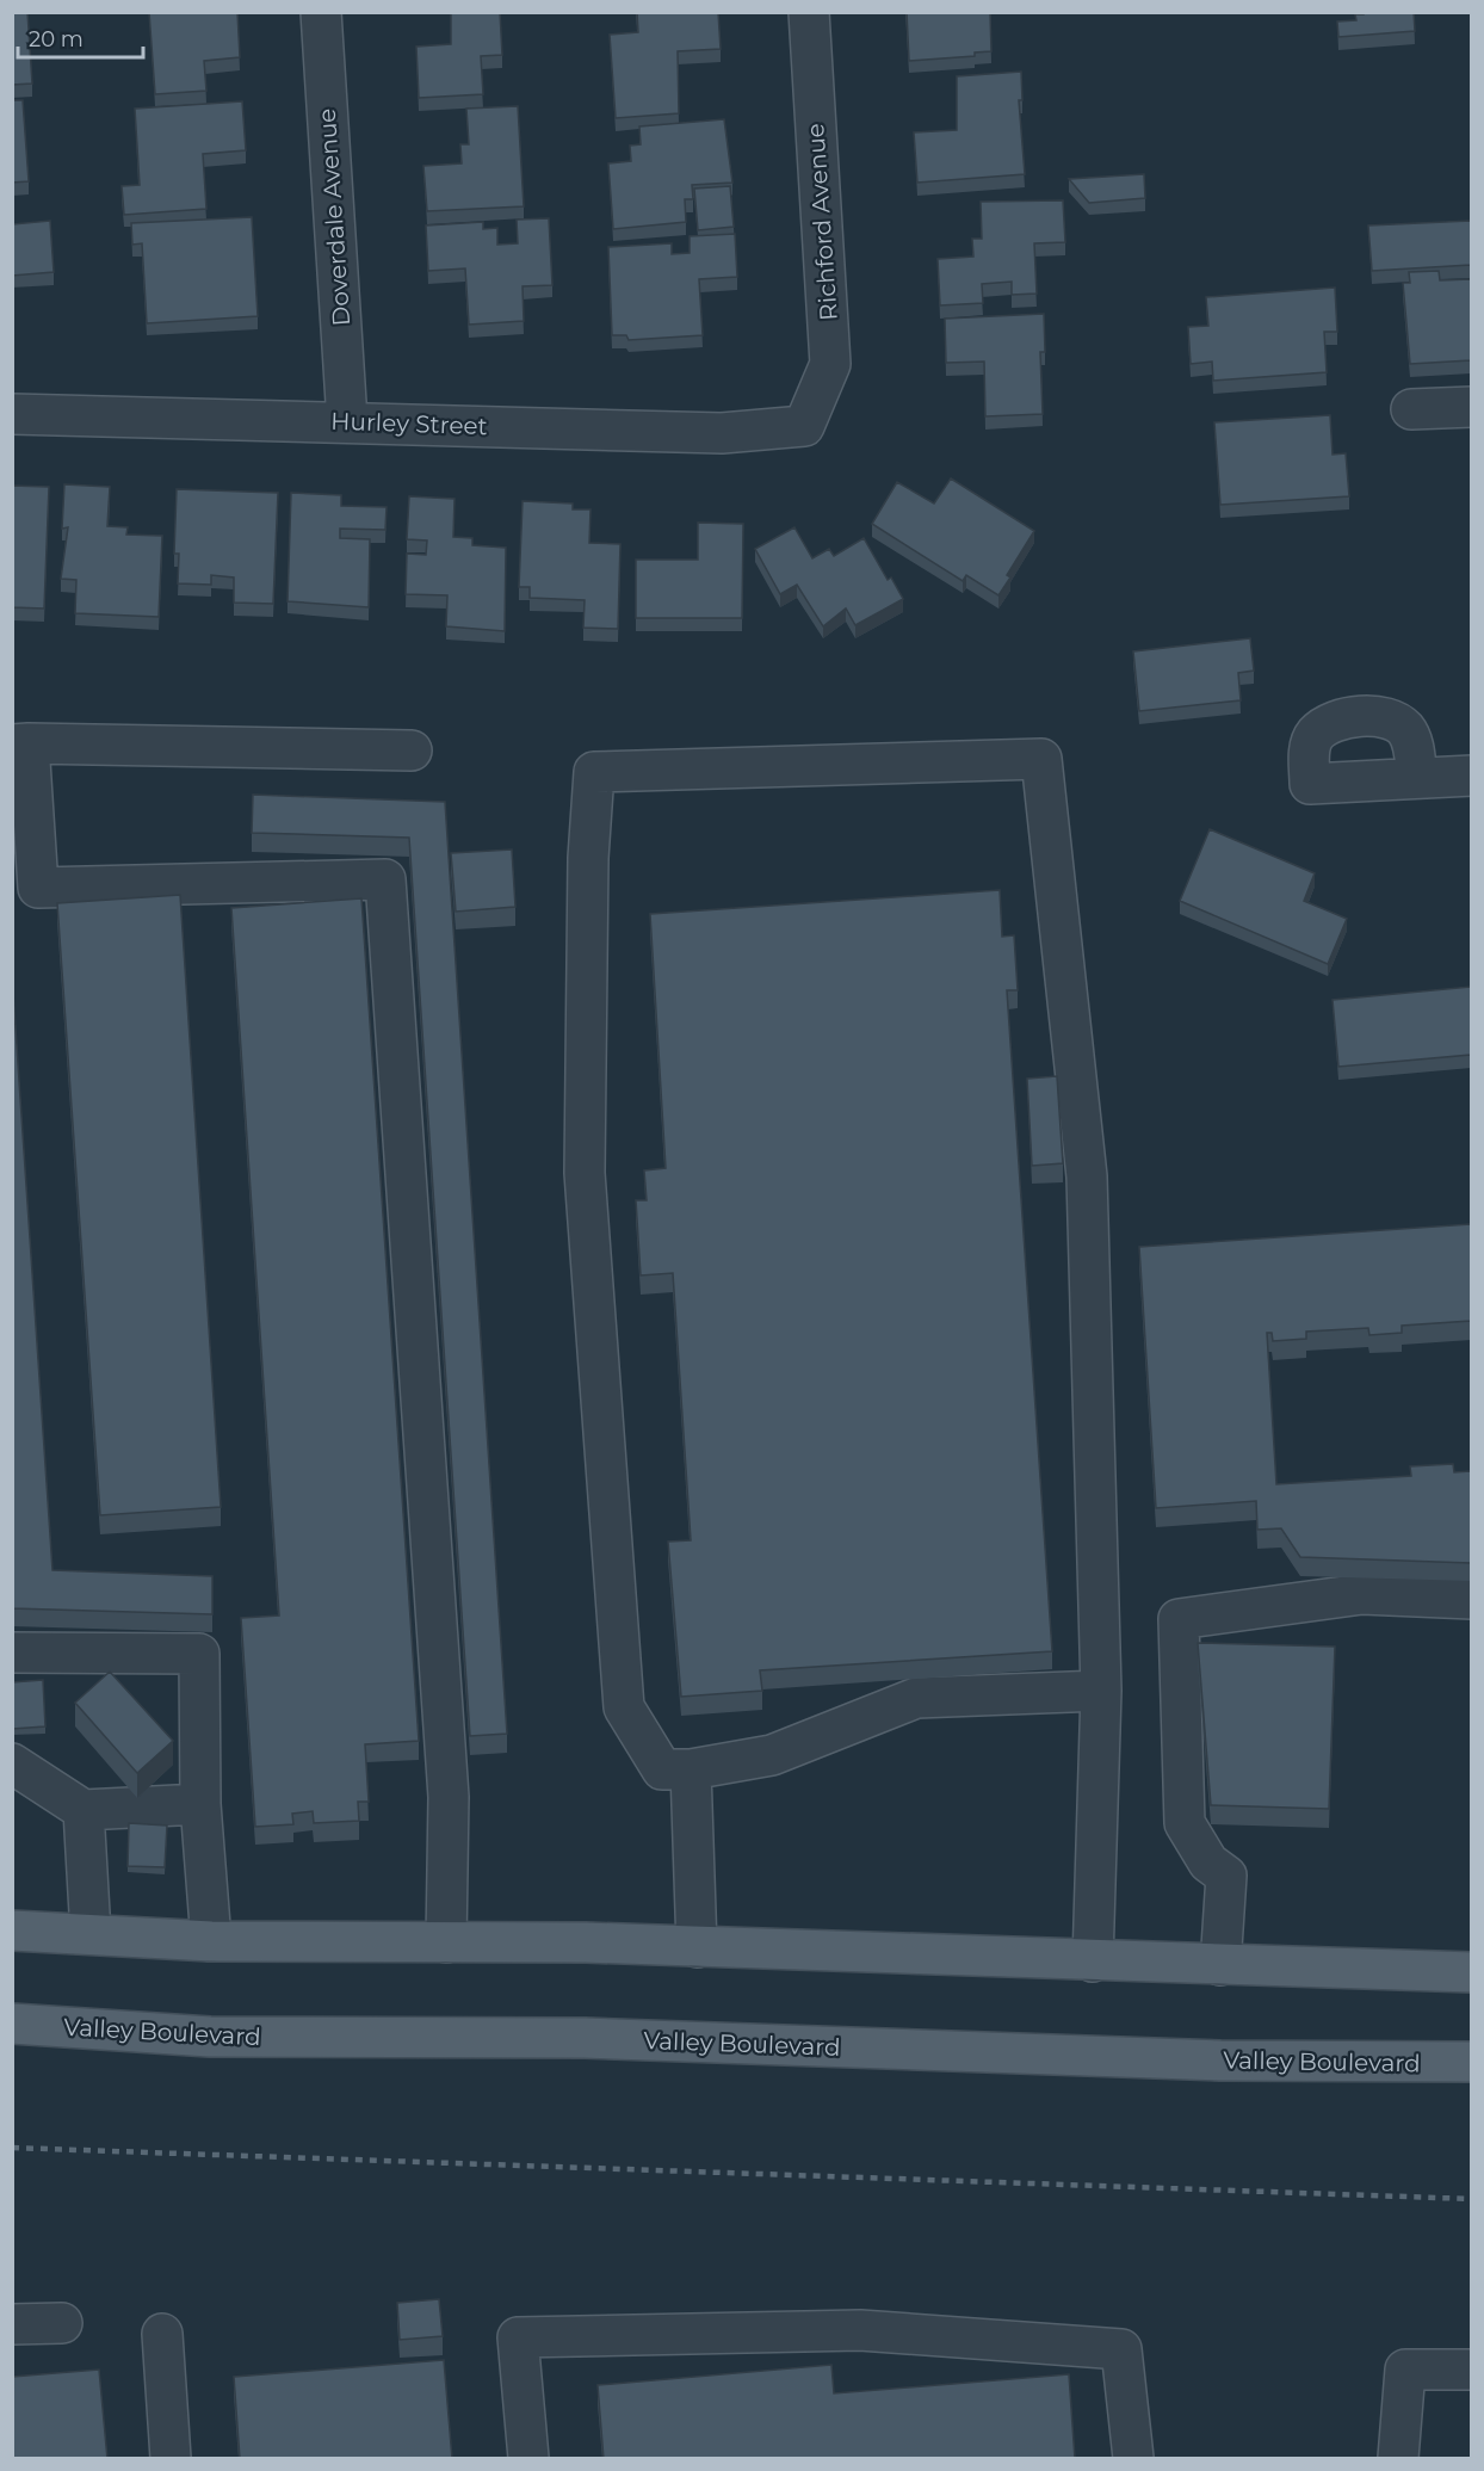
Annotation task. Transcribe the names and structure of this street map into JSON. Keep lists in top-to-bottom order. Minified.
{"streets":{"main road":["Valley Boulevard"],"street":["Doverdale Avenue","Richford Avenue","Hurley Street"]},"crossings":[["Doverdale Avenue","Hurley Street"],["Richford Avenue","Hurley Street"]],"scale_bar":"20 m"}
